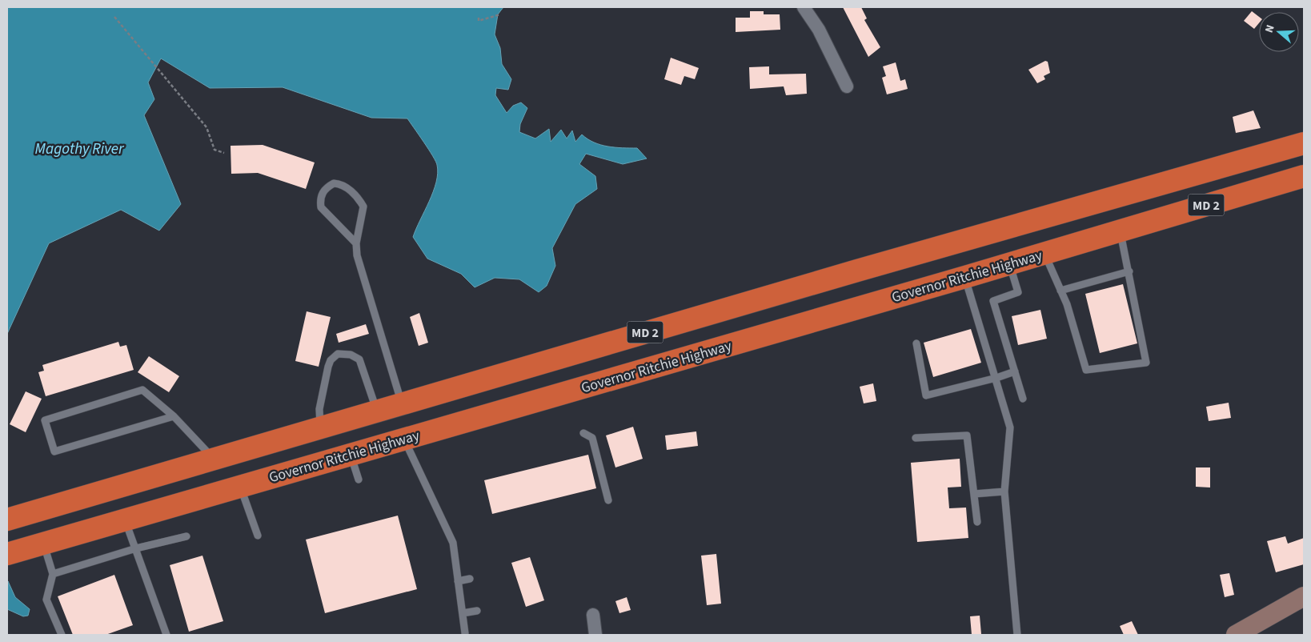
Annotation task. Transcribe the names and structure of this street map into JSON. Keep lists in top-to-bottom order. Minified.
{"streets":{"highway":["MD 2","Governor Ritchie Highway"]},"water":["Magothy River"],"north":"left"}
